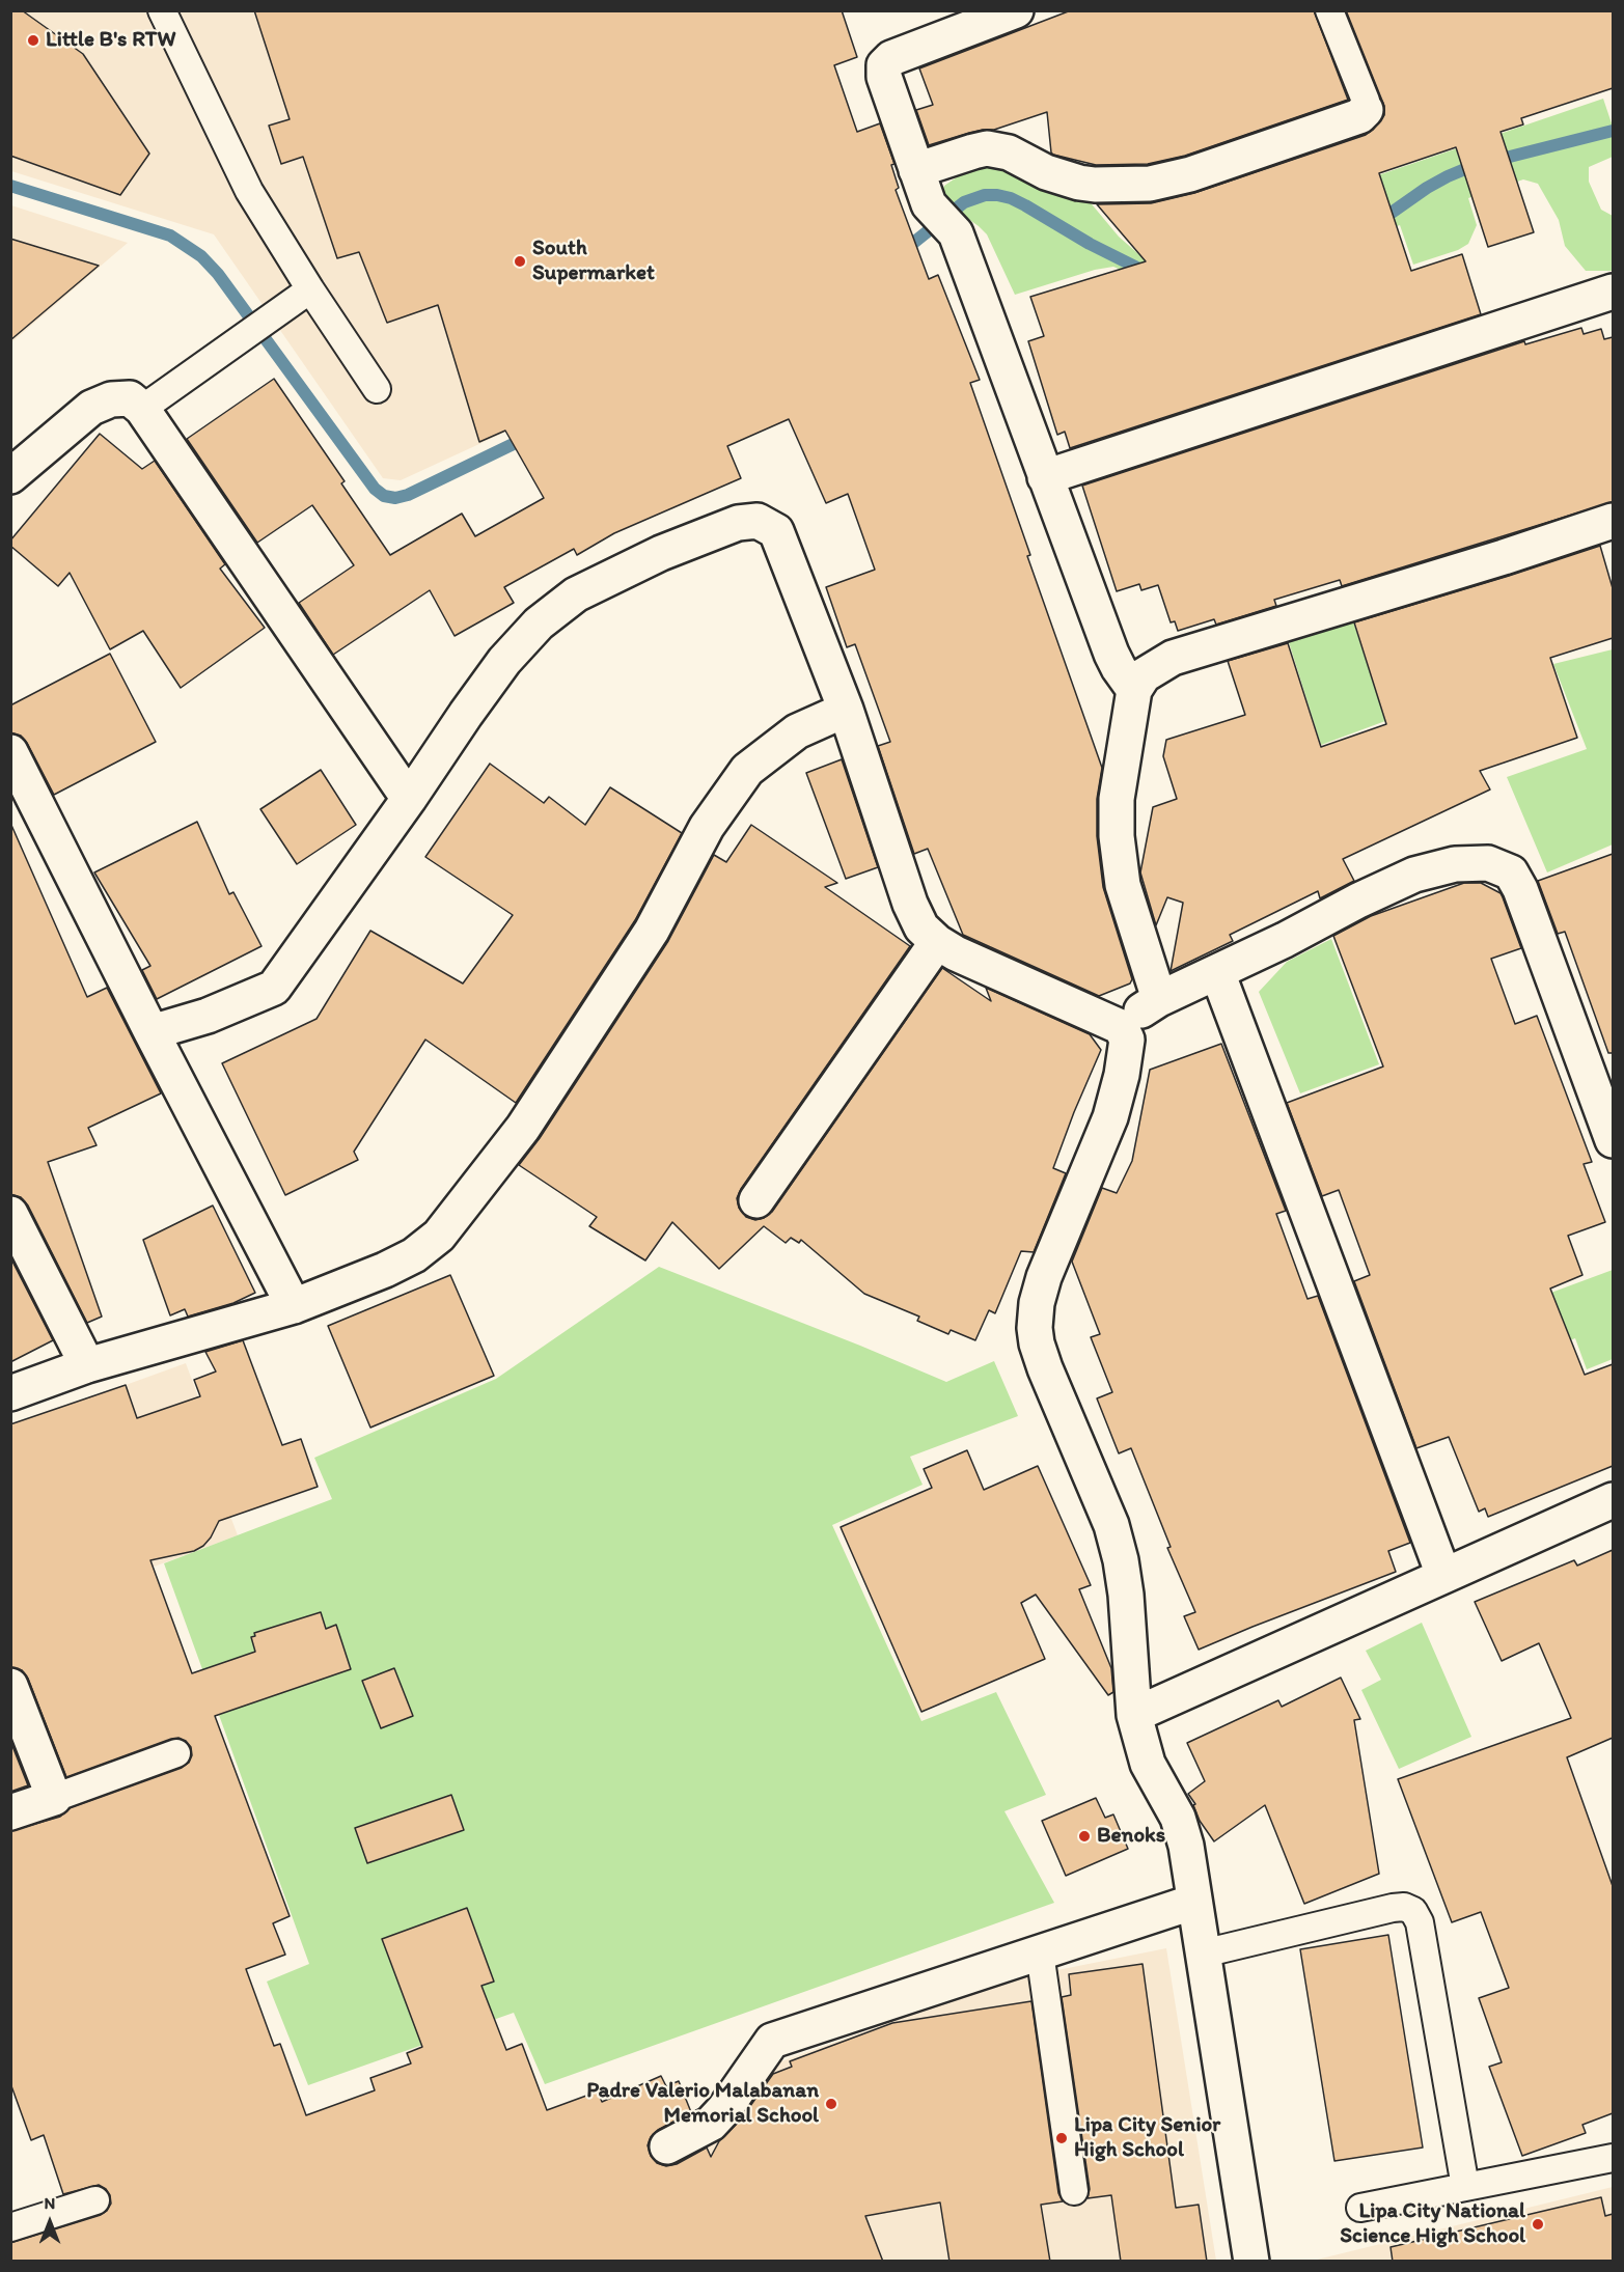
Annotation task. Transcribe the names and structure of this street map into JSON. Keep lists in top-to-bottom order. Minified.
{"places":["Little B's RTW","South Supermarket","Benoks","Padre Valerio Malabanan Memorial School","Lipa City Senior High School","Lipa City National Science High School"],"north":"top"}
